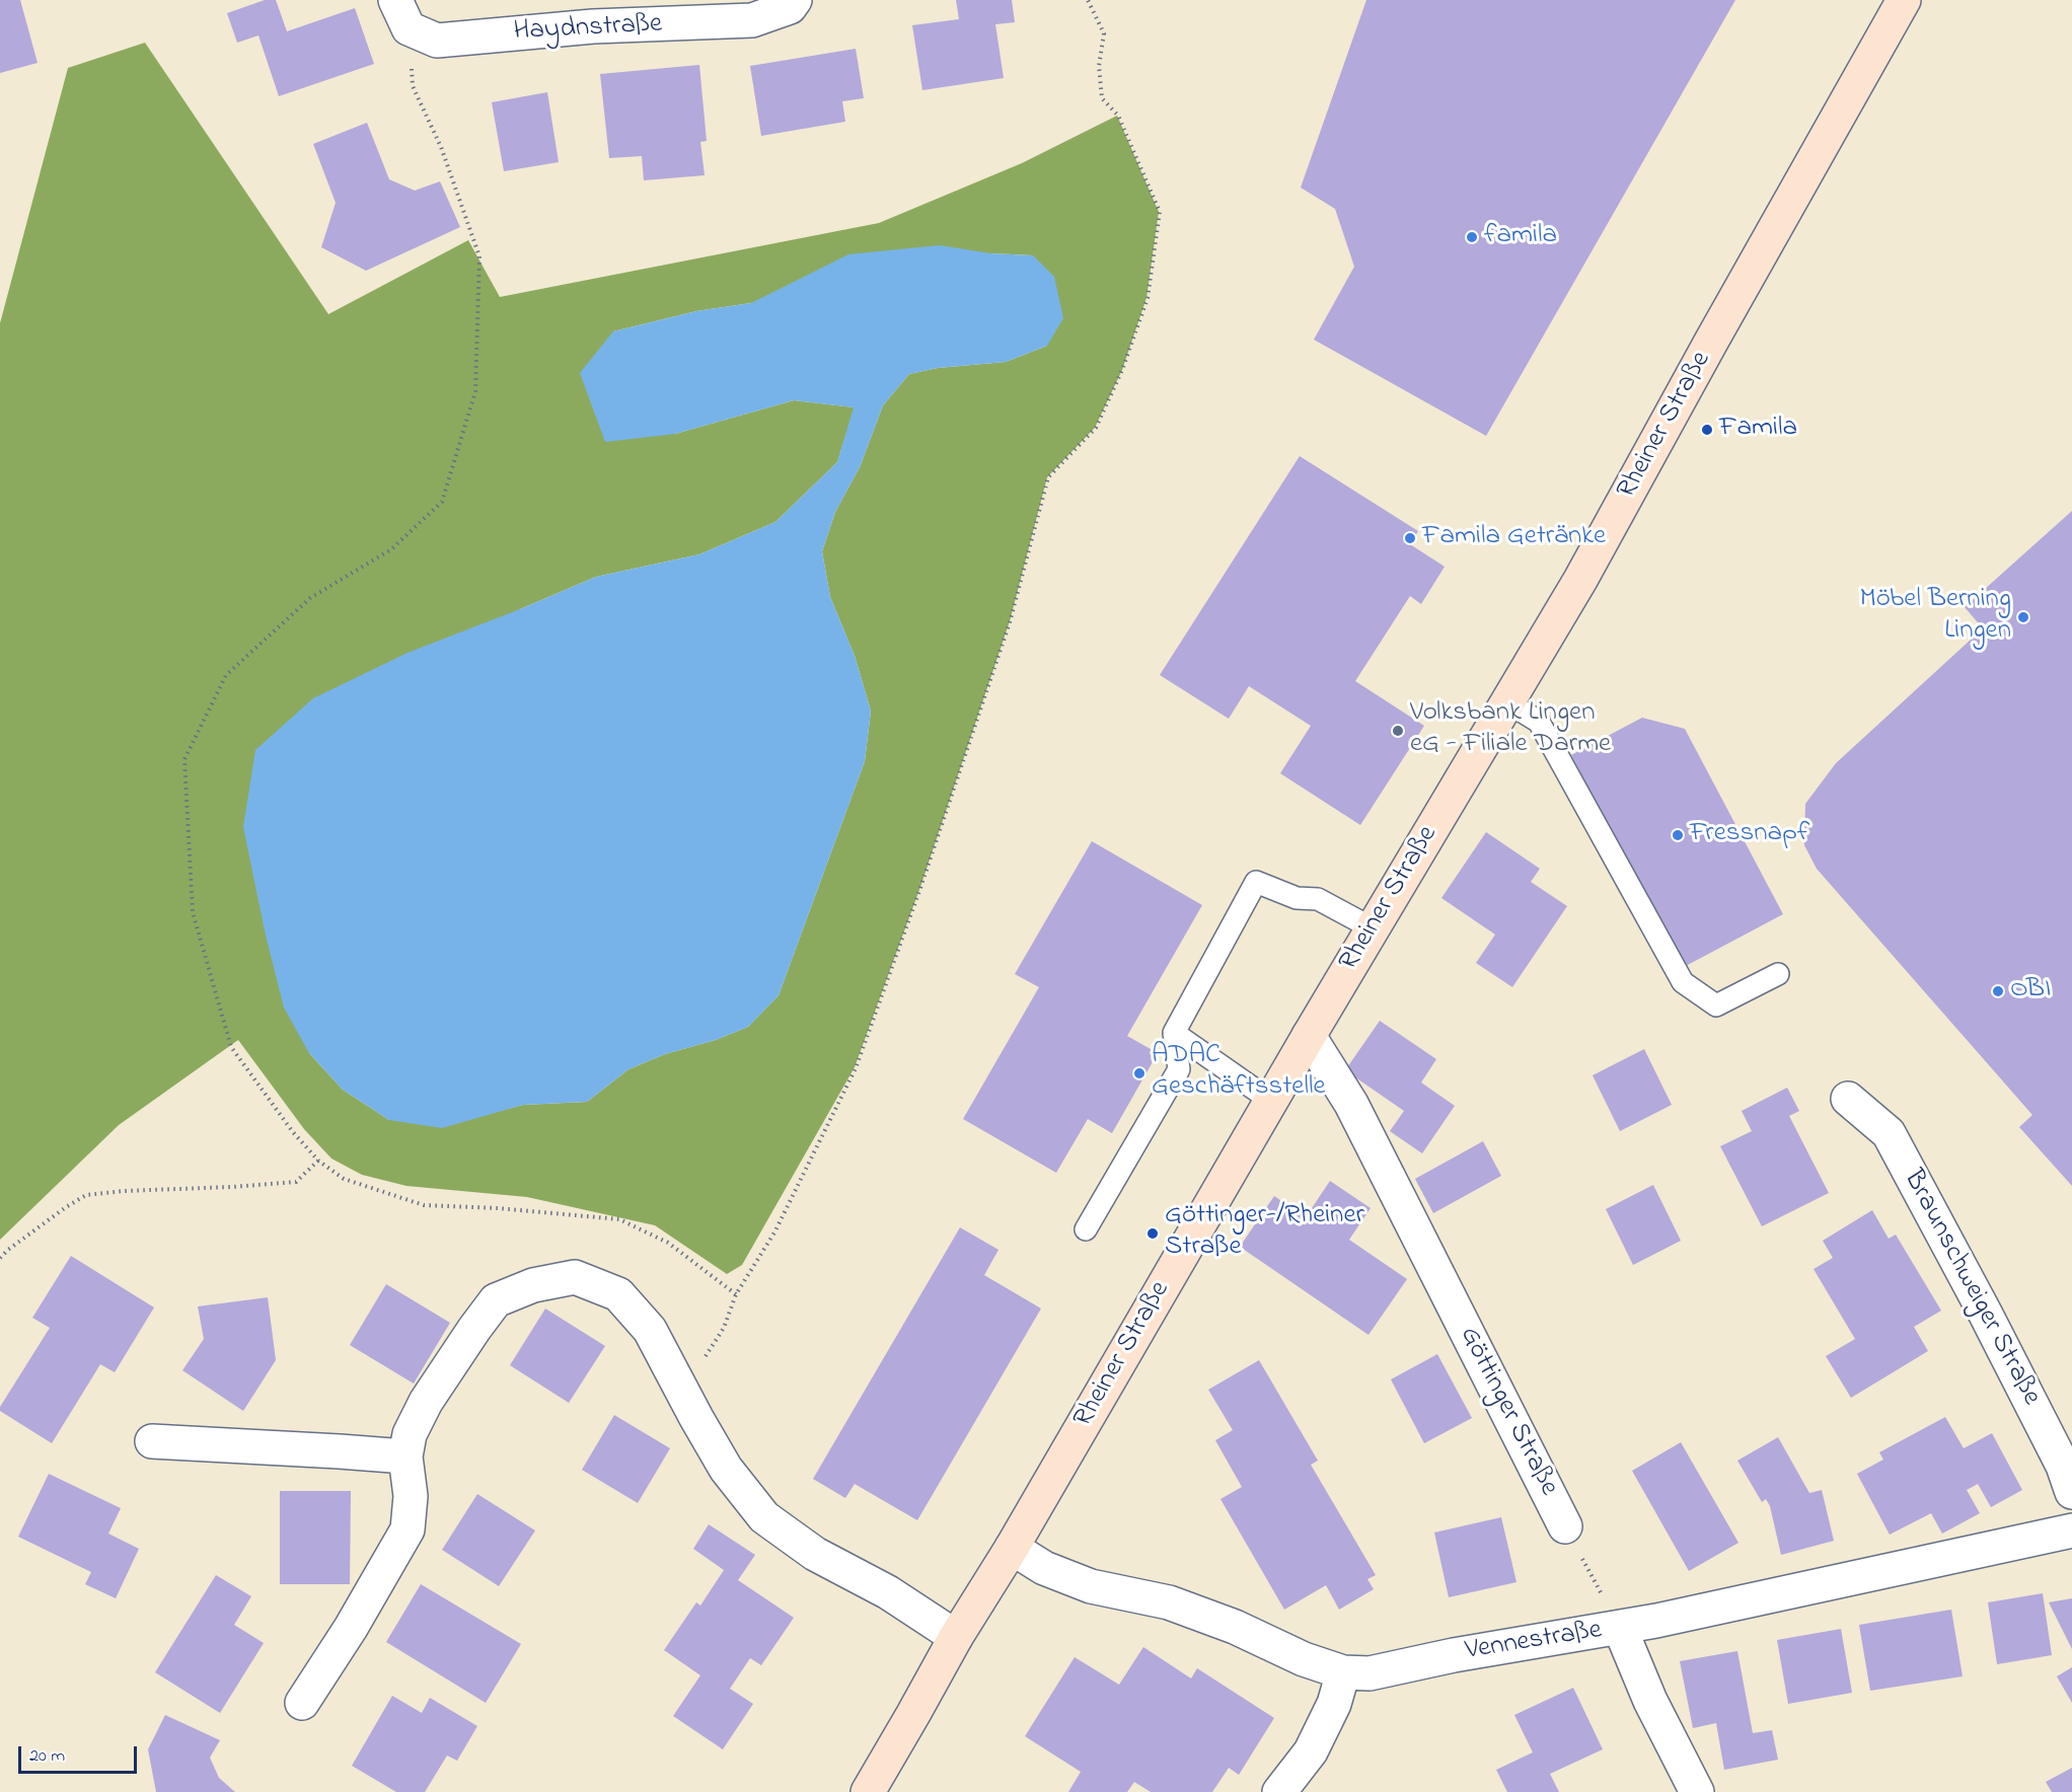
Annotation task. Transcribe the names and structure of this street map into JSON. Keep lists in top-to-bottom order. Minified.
{"streets":{"main road":["Rheiner Straße"],"street":["Haydnstraße","Braunschweiger Straße","Göttinger Straße","Vennestraße"]},"crossings":[["Rheiner Straße","Göttinger Straße"],["Rheiner Straße","Vennestraße"],["Göttinger Straße","Vennestraße"]],"places":["famila","Famila","Famila Getränke","Möbel Berning Lingen","Volksbank Lingen eG - Filiale Darme","Fressnapf","OBI","ADAC Geschäftsstelle","Göttinger-/Rheiner Straße"],"scale_bar":"20 m"}
